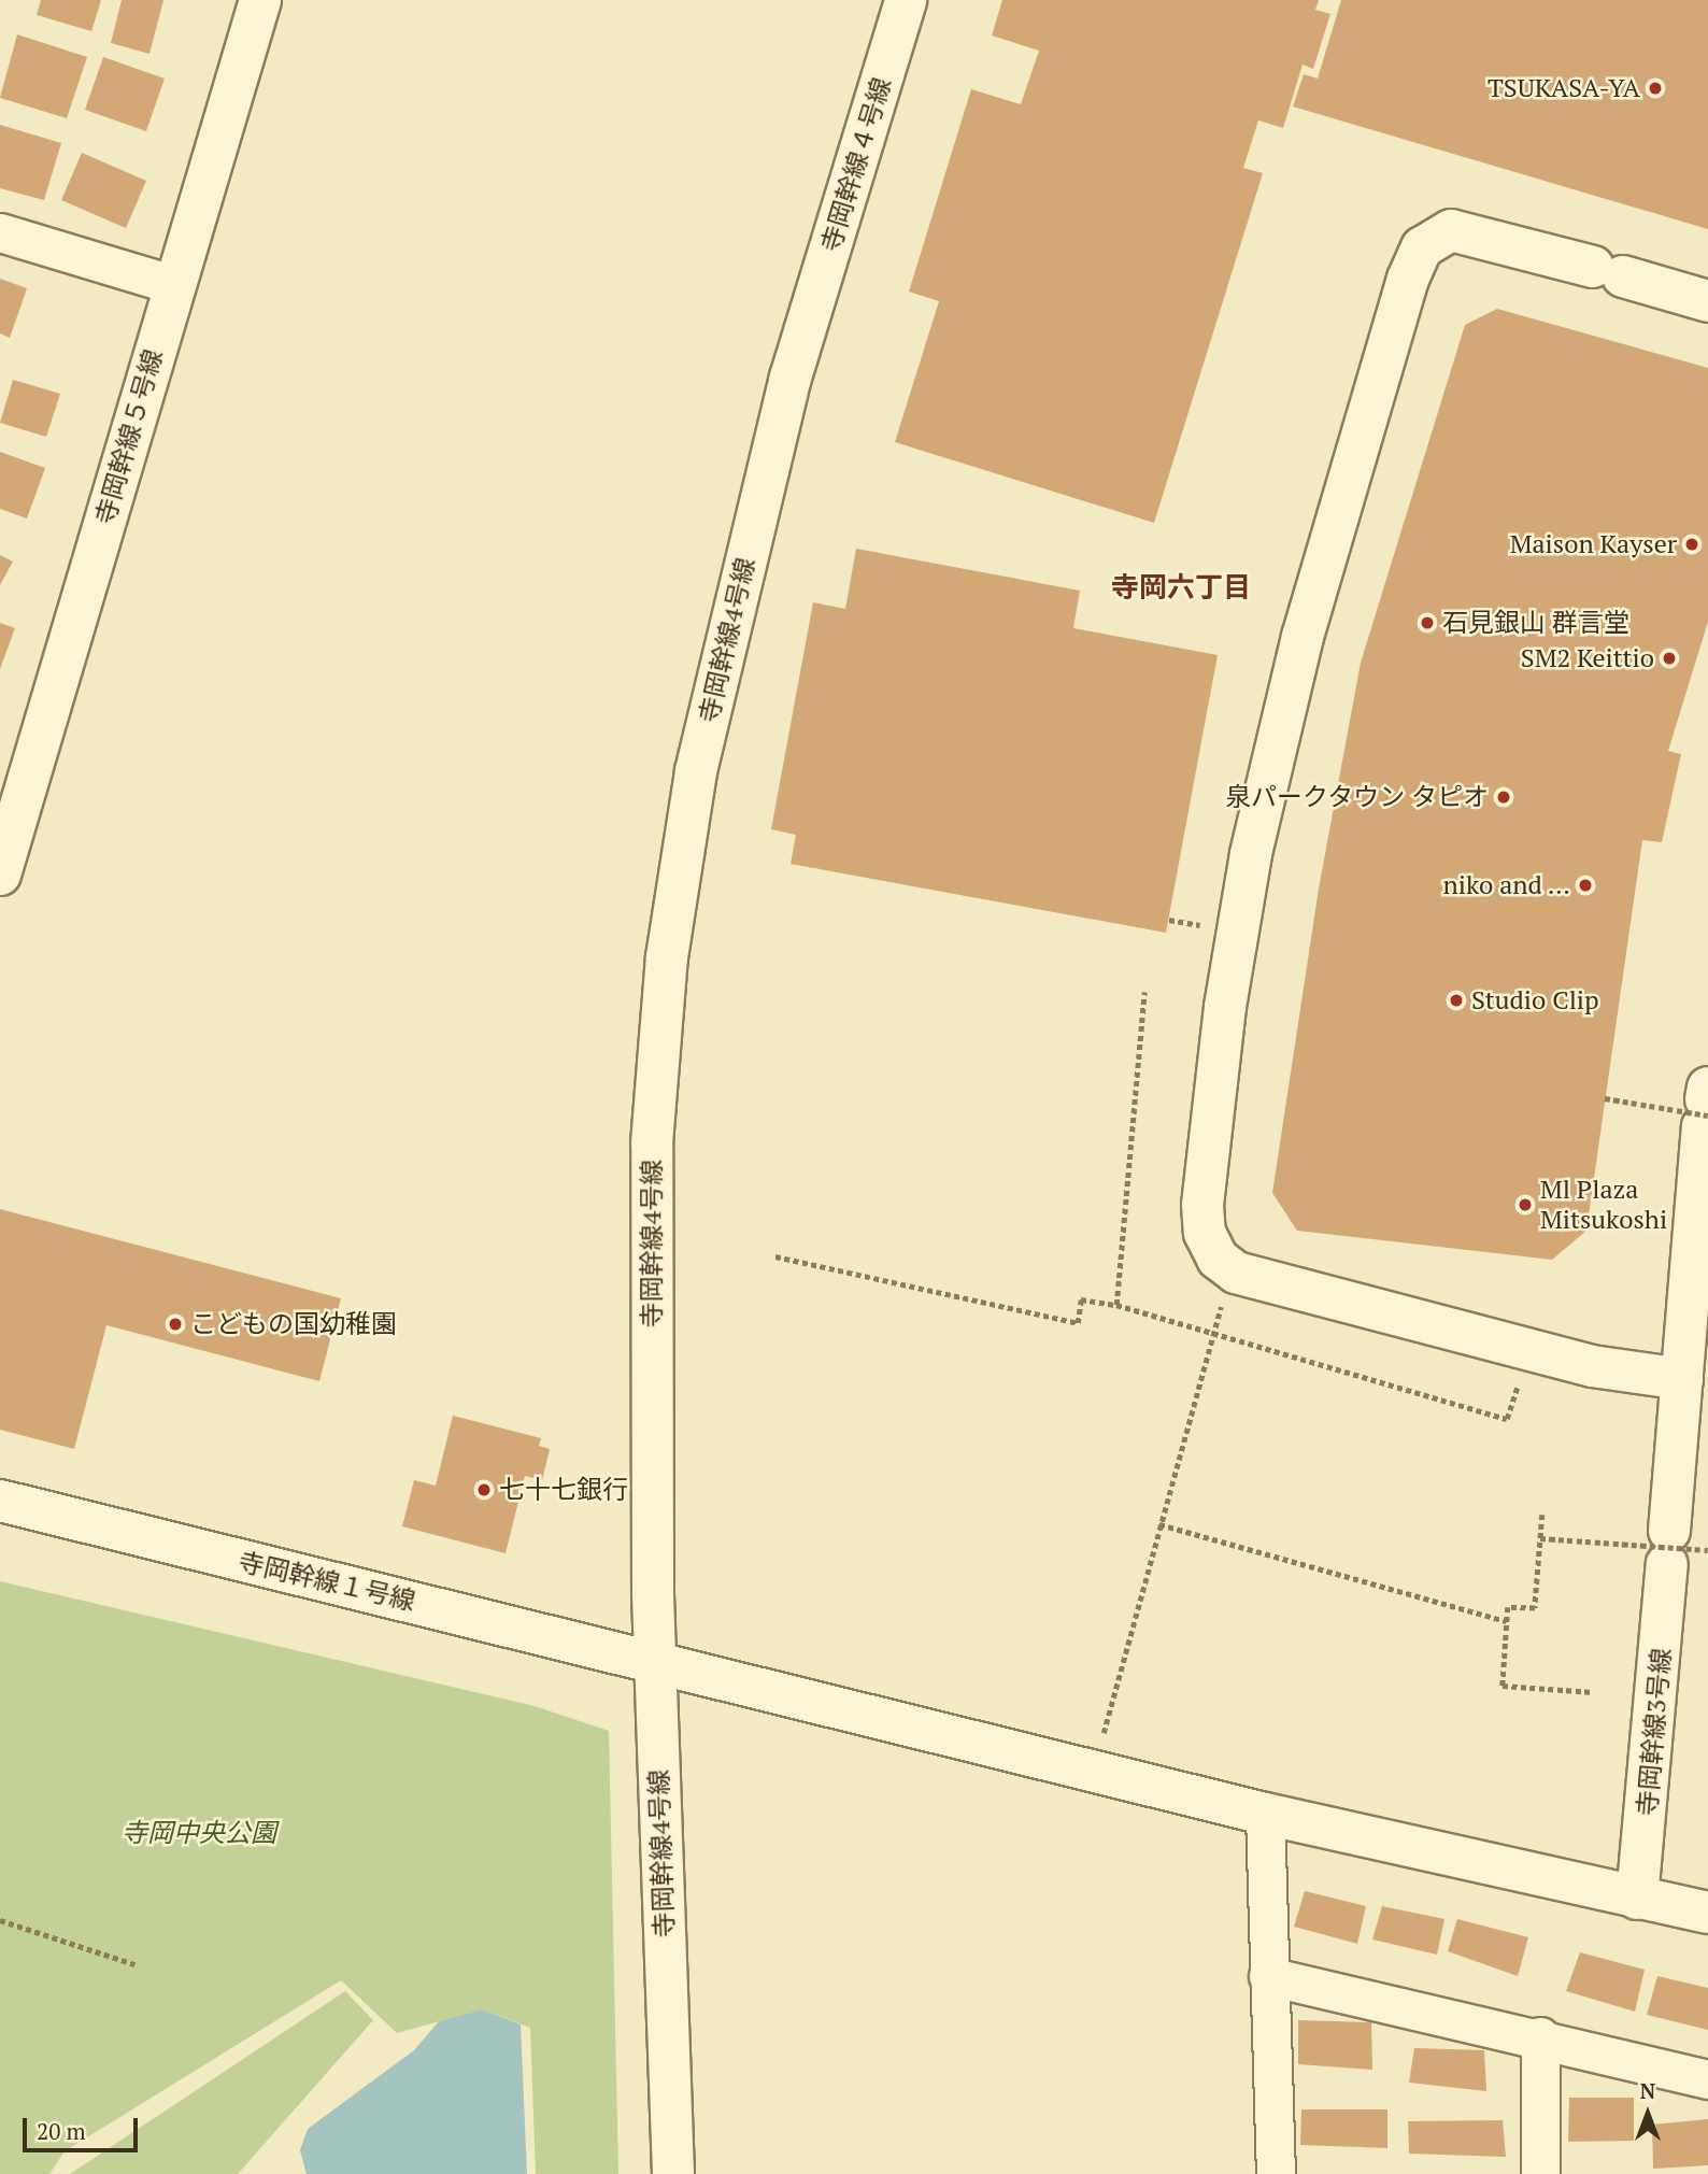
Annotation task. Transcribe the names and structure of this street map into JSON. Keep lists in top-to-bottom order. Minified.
{"streets":{"street":["寺岡幹線４号線","寺岡幹線５号線","寺岡幹線4号線","寺岡幹線１号線","寺岡幹線3号線"]},"crossings":[["寺岡幹線４号線","寺岡幹線4号線"],["寺岡幹線4号線","寺岡幹線１号線"],["寺岡幹線１号線","寺岡幹線3号線"]],"districts":["寺岡六丁目"],"parks":["寺岡中央公園"],"places":["TSUKASA-YA","Maison Kayser","石見銀山 群言堂","SM2 Keittio","泉パークタウン タピオ","niko and ...","Studio Clip","Ml Plaza Mitsukoshi","こどもの国幼稚園","七十七銀行"],"scale_bar":"20 m","north":"top"}
